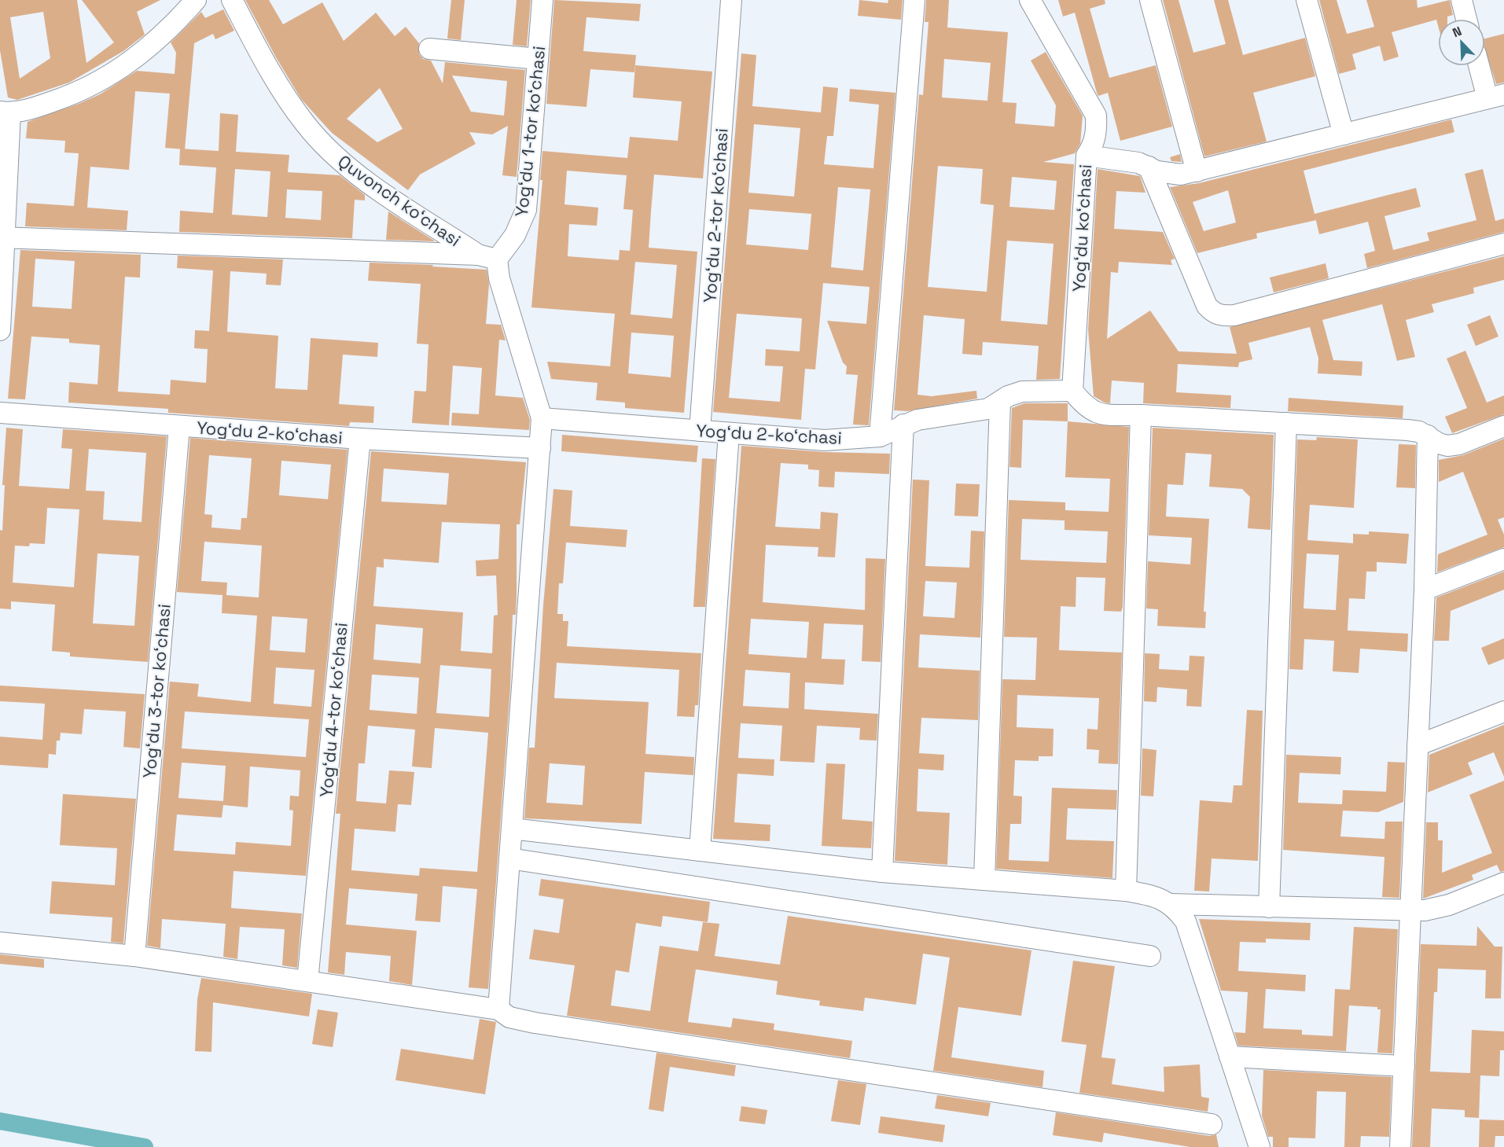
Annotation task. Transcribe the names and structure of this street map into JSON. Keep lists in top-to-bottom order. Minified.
{"streets":{"street":["Yogʻdu 1-tor koʻchasi","Quvonch koʻchasi","Yogʻdu 2-tor koʻchasi","Yogʻdu koʻchasi","Yogʻdu 2-koʻchasi","Yogʻdu 3-tor koʻchasi","Yogʻdu 4-tor koʻchasi"]},"crossings":[["Yogʻdu 1-tor koʻchasi","Quvonch koʻchasi"],["Yogʻdu 2-tor koʻchasi","Yogʻdu 2-koʻchasi"],["Yogʻdu koʻchasi","Yogʻdu 2-koʻchasi"],["Yogʻdu 2-koʻchasi","Yogʻdu 3-tor koʻchasi"],["Yogʻdu 2-koʻchasi","Yogʻdu 4-tor koʻchasi"]],"north":"top left"}
